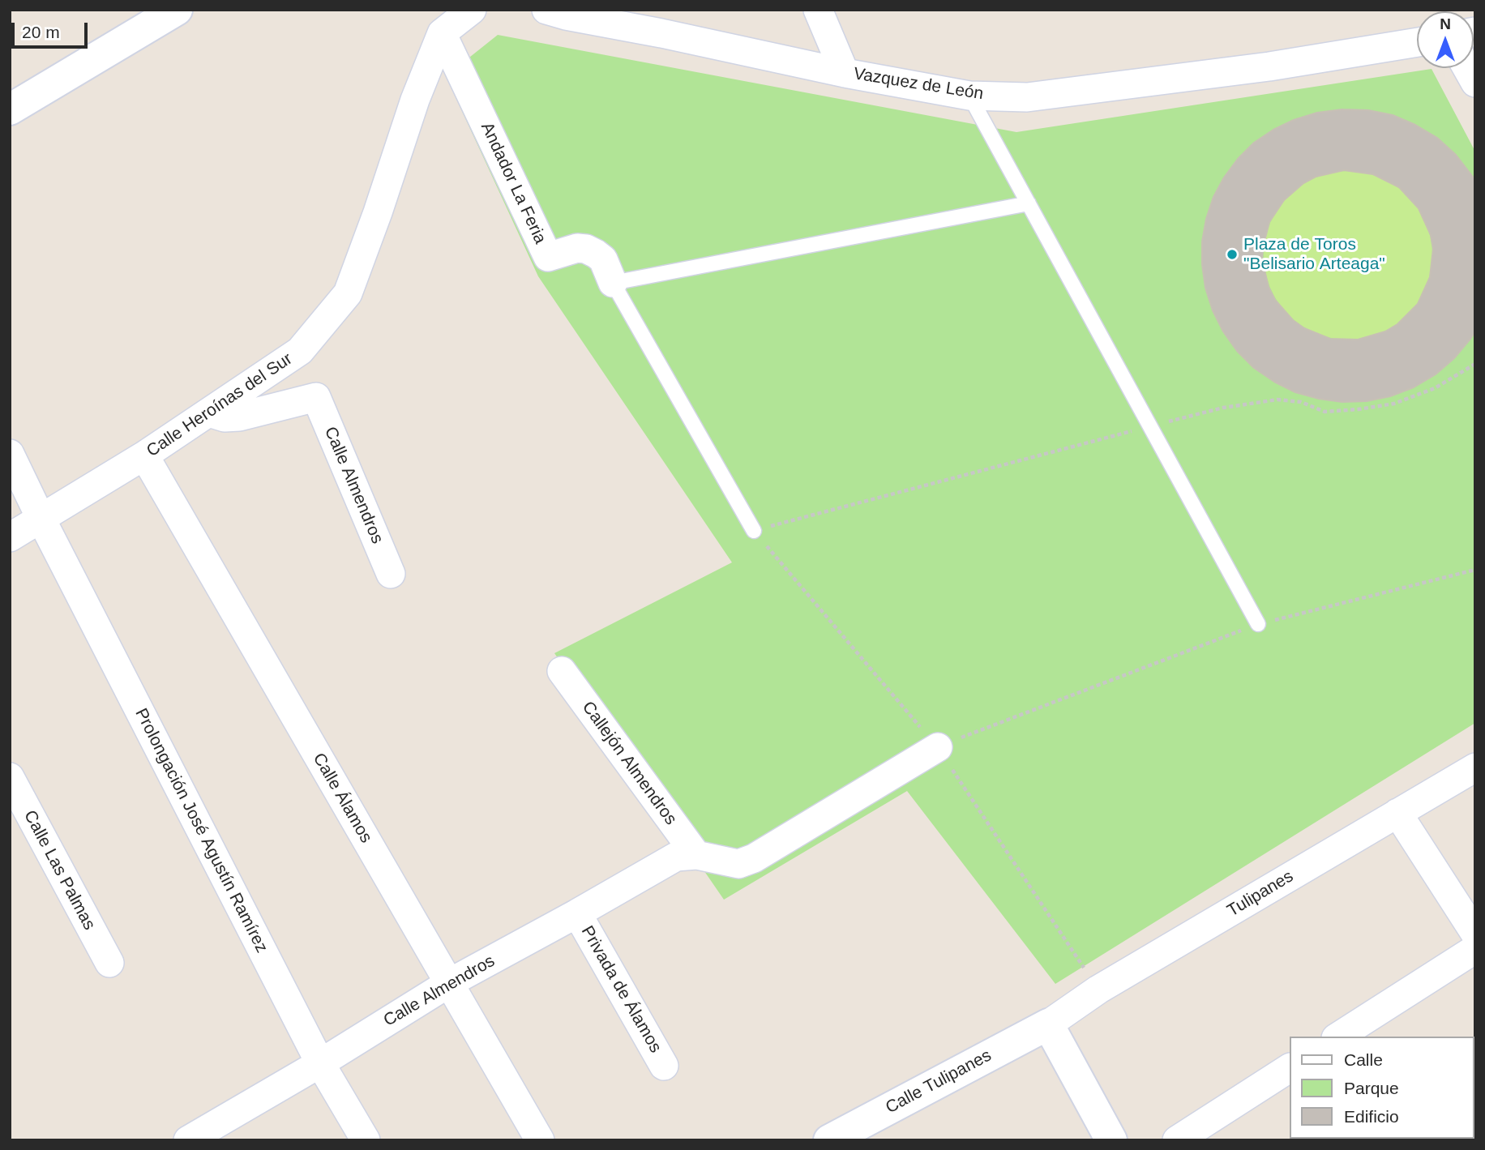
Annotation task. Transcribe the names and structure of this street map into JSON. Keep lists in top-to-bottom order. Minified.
{"streets":{"street":["Vazquez de León","Andador La Feria","Calle Heroínas del Sur","Calle Almendros","Callejón Almendros","Calle Álamos","Prolongación José Agustín Ramírez","Calle Las Palmas","Tulipanes","Privada de Álamos","Calle Tulipanes"]},"crossings":[["Andador La Feria","Calle Heroínas del Sur"],["Calle Heroínas del Sur","Calle Almendros"],["Calle Heroínas del Sur","Calle Álamos"],["Calle Heroínas del Sur","Prolongación José Agustín Ramírez"],["Calle Almendros","Callejón Almendros"],["Calle Almendros","Calle Álamos"],["Calle Almendros","Prolongación José Agustín Ramírez"],["Calle Almendros","Privada de Álamos"],["Tulipanes","Calle Tulipanes"]],"places":["Plaza de Toros \"Belisario Arteaga\""],"legend":["Calle","Parque","Edificio"],"scale_bar":"20 m","north":"top"}
